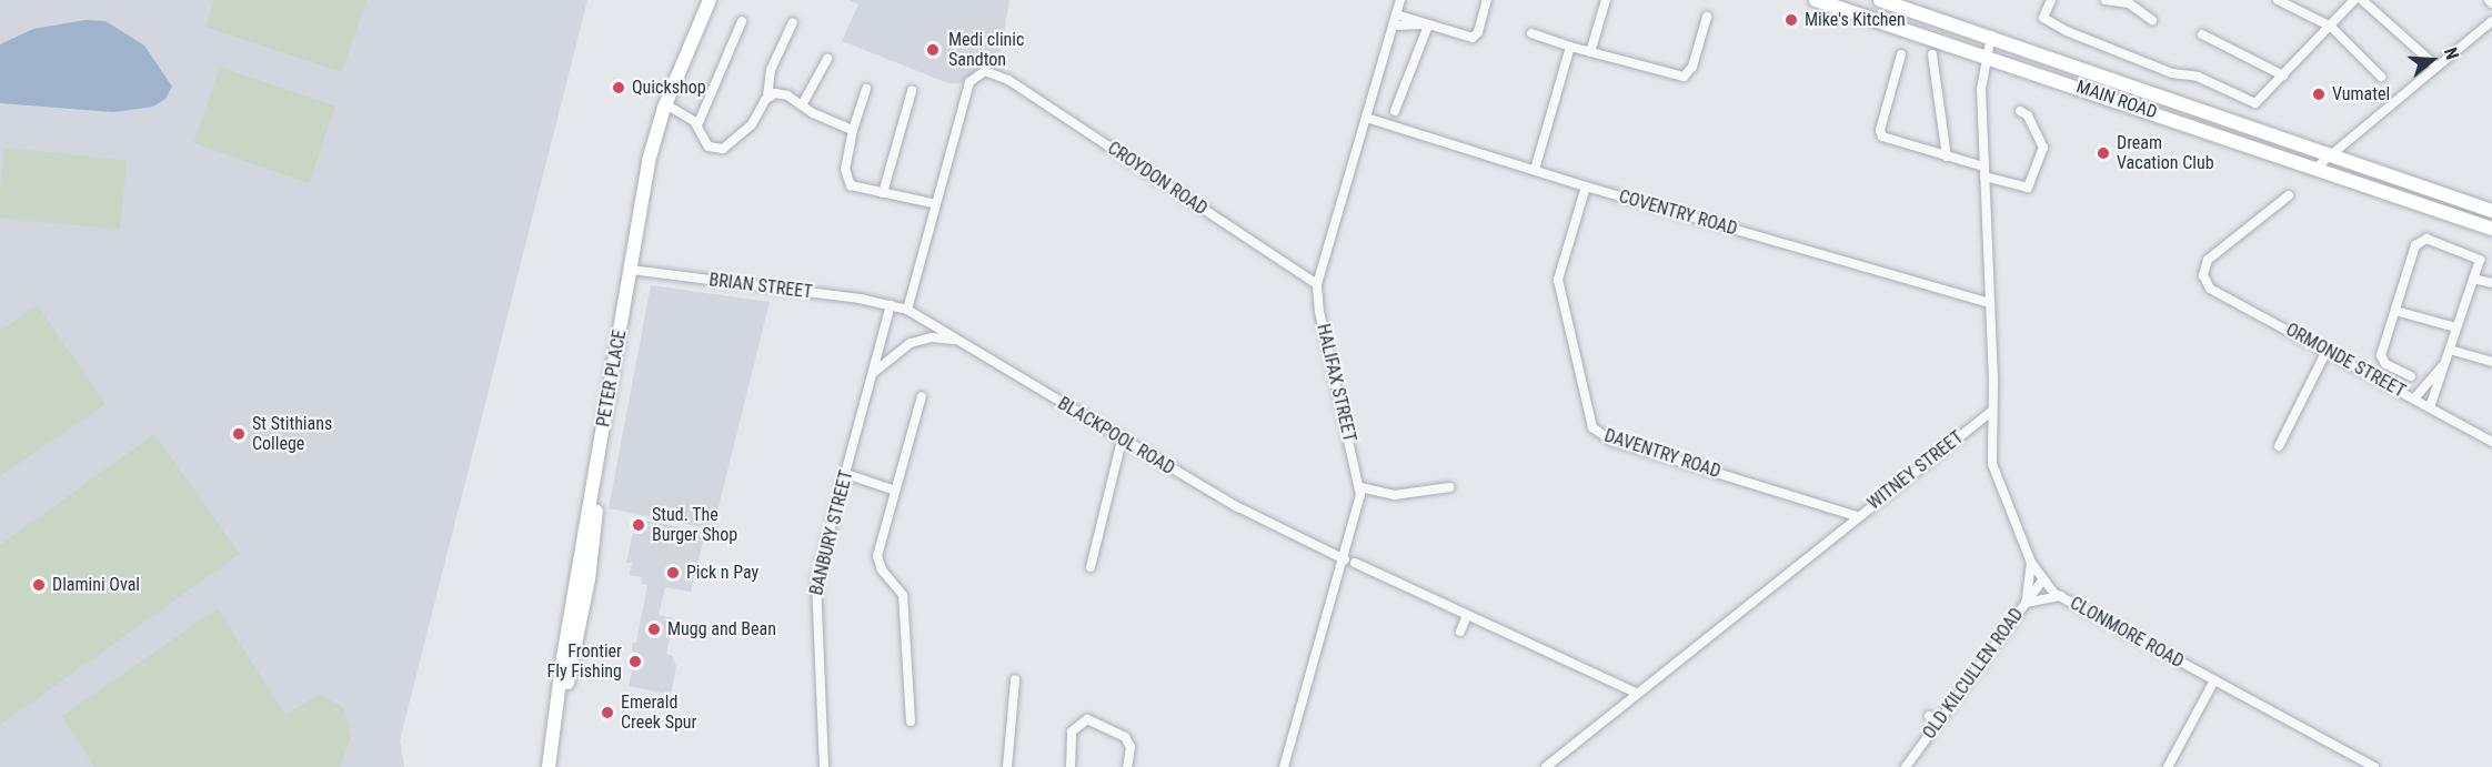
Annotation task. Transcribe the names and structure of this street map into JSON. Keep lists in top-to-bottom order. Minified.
{"streets":{"main road":["MAIN ROAD","PETER PLACE"],"street":["CROYDON ROAD","COVENTRY ROAD","BRIAN STREET","ORMONDE STREET","HALIFAX STREET","BLACKPOOL ROAD","DAVENTRY ROAD","WITNEY STREET","BANBURY STREET","CLONMORE ROAD","OLD KILCULLEN ROAD"]},"crossings":[["CROYDON ROAD","HALIFAX STREET"],["COVENTRY ROAD","HALIFAX STREET"],["COVENTRY ROAD","DAVENTRY ROAD"],["BRIAN STREET","PETER PLACE"],["BRIAN STREET","BLACKPOOL ROAD"],["BRIAN STREET","BANBURY STREET"],["HALIFAX STREET","BLACKPOOL ROAD"],["BLACKPOOL ROAD","WITNEY STREET"],["BLACKPOOL ROAD","BANBURY STREET"],["DAVENTRY ROAD","WITNEY STREET"],["WITNEY STREET","CLONMORE ROAD"],["CLONMORE ROAD","OLD KILCULLEN ROAD"]],"places":["Mike's Kitchen","Medi clinic Sandton","Quickshop","Vumatel","Dream Vacation Club","St Stithians College","Stud. The Burger Shop","Pick n Pay","Dlamini Oval","Mugg and Bean","Frontier Fly Fishing","Emerald Creek Spur"],"north":"right"}
